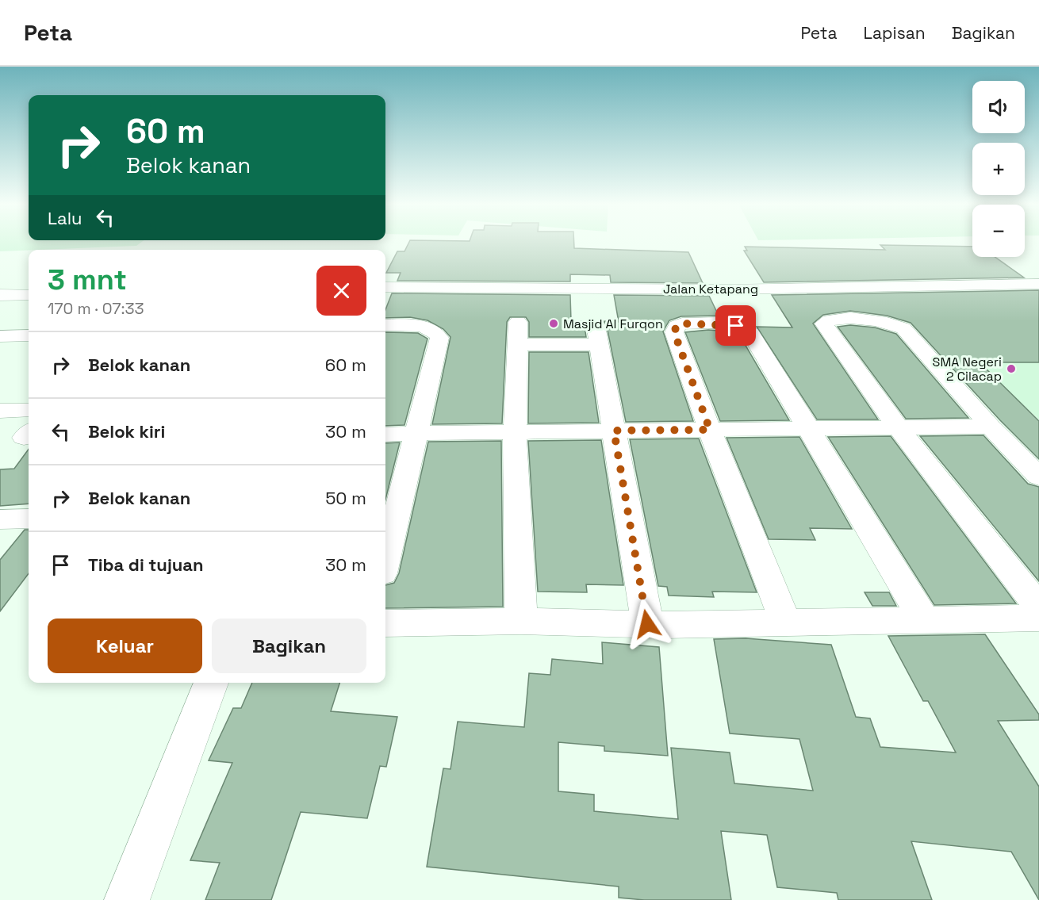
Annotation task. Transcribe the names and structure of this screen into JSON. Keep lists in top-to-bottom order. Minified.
{"streets":{"street":["Jalan Ketapang"]},"places":["Masjid Al Furqon","SMA Negeri 2 Cilacap"],"page":{"header":"Peta","nav":["Peta","Lapisan","Bagikan"],"map_buttons":["+","−"],"turn":["60 m","Belok kanan"],"then":"Lalu","heading":["3 mnt","170 m · 07:33"],"list":[{"name":"Belok kanan","value":"60 m"},{"name":"Belok kiri","value":"30 m"},{"name":"Belok kanan","value":"50 m"},{"name":"Tiba di tujuan","value":"30 m"}],"buttons":["Keluar","Bagikan"]}}
